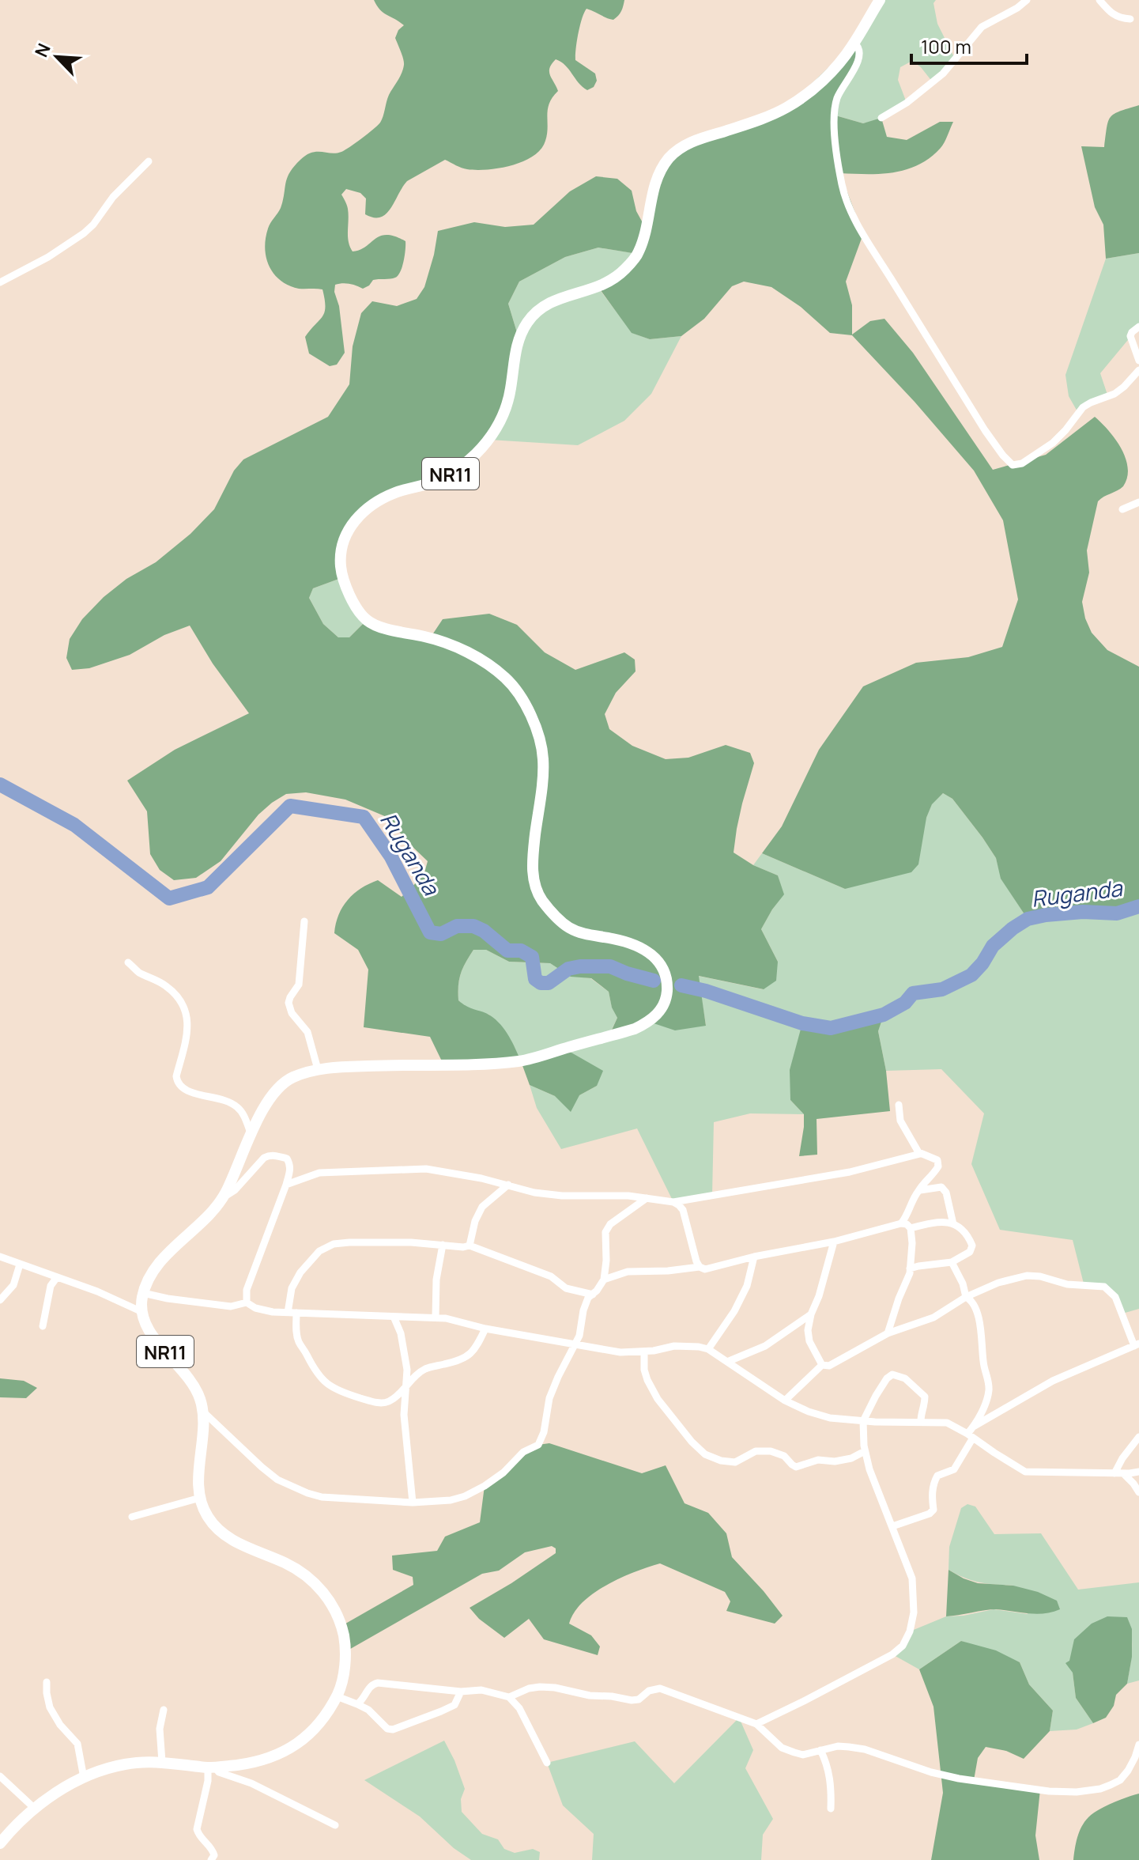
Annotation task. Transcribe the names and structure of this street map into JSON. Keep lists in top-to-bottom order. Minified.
{"streets":{"highway":["NR11"]},"water":["Ruganda"],"scale_bar":"100 m","north":"top left"}
